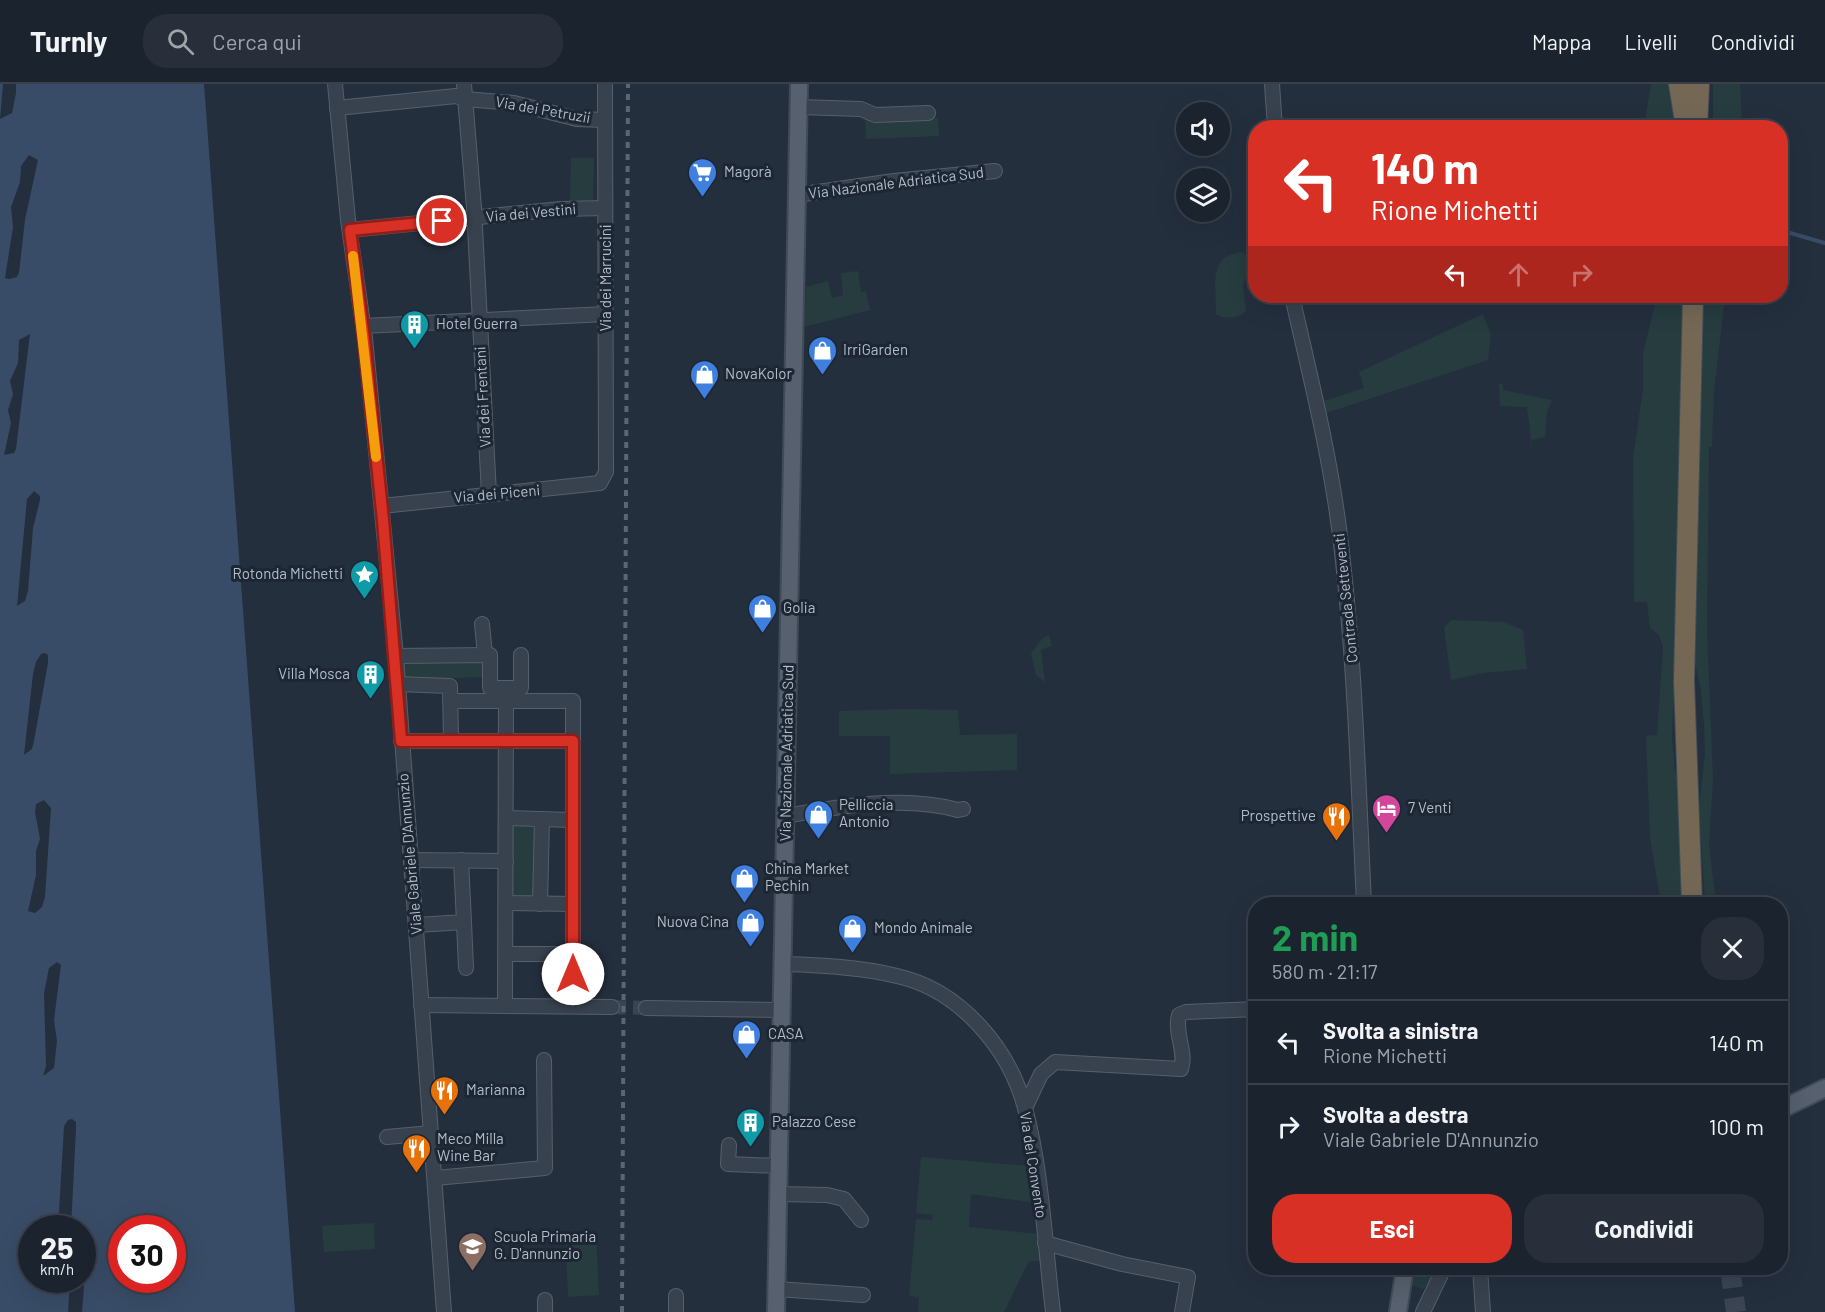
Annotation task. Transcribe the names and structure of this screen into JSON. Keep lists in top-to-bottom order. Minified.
{"streets":{"main road":["Via Nazionale Adriatica Sud"],"street":["Via dei Petruzii","Via dei Vestini","Via dei Marrucini","Via dei Frentani","Via dei Piceni","Contrada Setteventi","Viale Gabriele D'Annunzio","Via del Convento"]},"crossings":[["Via dei Petruzii","Via dei Marrucini"],["Via dei Petruzii","Via dei Frentani"],["Via dei Petruzii","Viale Gabriele D'Annunzio"],["Via Nazionale Adriatica Sud","Via del Convento"],["Via dei Vestini","Via dei Marrucini"],["Via dei Vestini","Via dei Frentani"],["Via dei Vestini","Viale Gabriele D'Annunzio"],["Via dei Marrucini","Via dei Piceni"],["Via dei Frentani","Via dei Piceni"],["Via dei Piceni","Viale Gabriele D'Annunzio"]],"places":{"supermarket":["Magorà"],"building":["Hotel Guerra","Villa Mosca","Palazzo Cese"],"shop":["IrriGarden","NovaKolor","Golia","Pelliccia Antonio","China Market Pechin","Nuova Cina","Mondo Animale","CASA"],"place":["Rotonda Michetti"],"hotel":["7 Venti"],"restaurant":["Prospettive","Marianna","Meco Milla Wine Bar"],"school or university":["Scuola Primaria G. D'annunzio"]},"page":{"header":"Turnly","search":"Cerca qui","nav":["Mappa","Livelli","Condividi"],"turn":["140 m","Rione Michetti"],"heading":["2 min","580 m · 21:17"],"list":[{"name":"Svolta a sinistra","note":"Rione Michetti","value":"140 m"},{"name":"Svolta a destra","note":"Viale Gabriele D'Annunzio","value":"100 m"}],"buttons":["Esci","Condividi"],"speed":"25 km/h","limit":"30"}}
